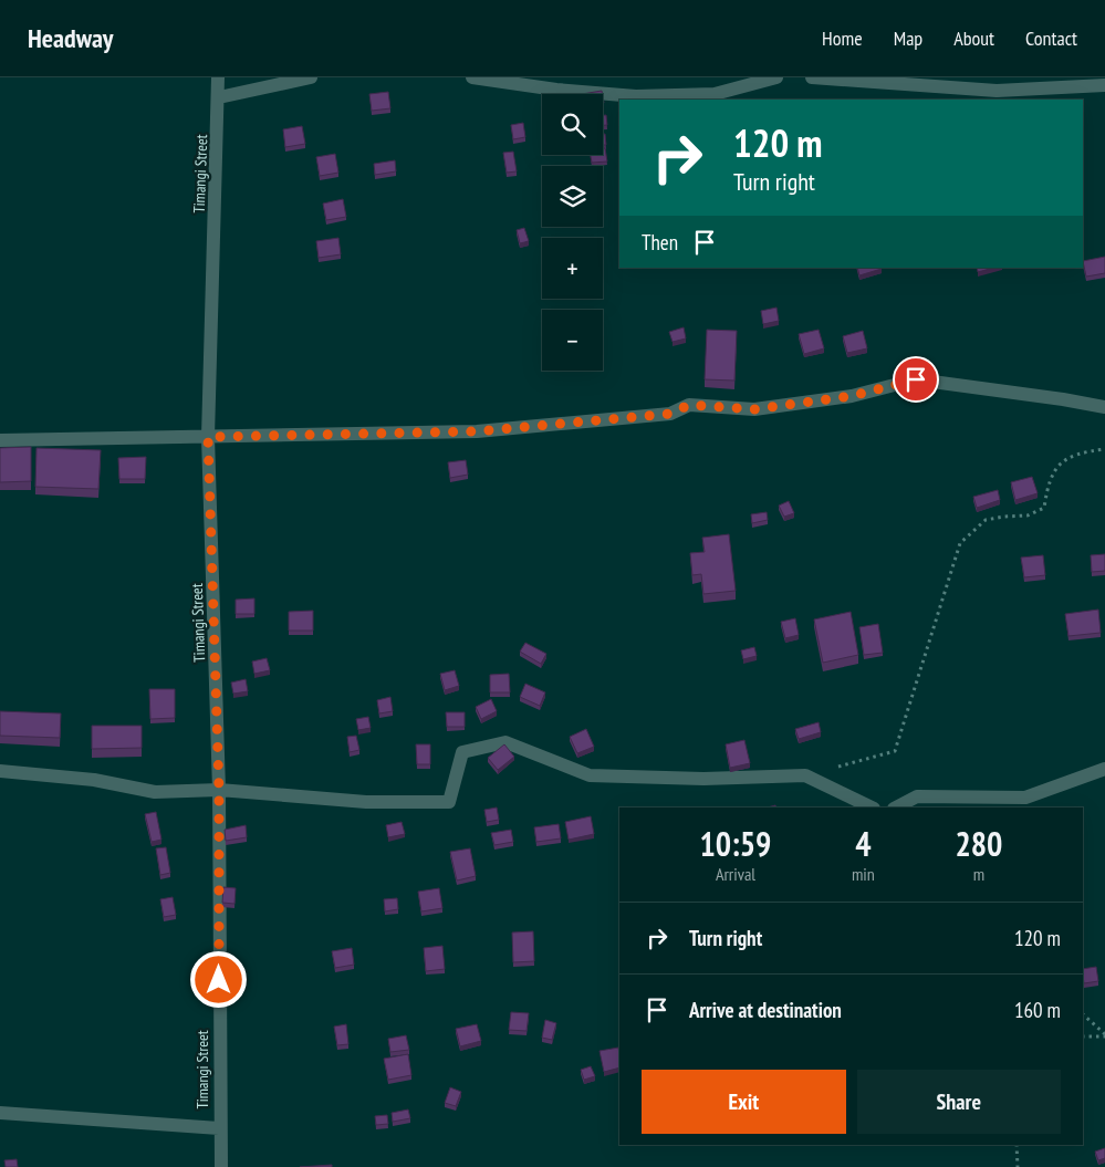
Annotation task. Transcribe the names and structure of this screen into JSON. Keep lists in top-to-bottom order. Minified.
{"streets":{"street":["Timangi Street"]},"page":{"header":"Headway","nav":["Home","Map","About","Contact"],"map_buttons":["+","−"],"turn":["120 m","Turn right"],"then":"Then","eta":["10:59","Arrival","4","min","280","m"],"list":[{"name":"Turn right","value":"120 m"},{"name":"Arrive at destination","value":"160 m"}],"buttons":["Exit","Share"]}}
